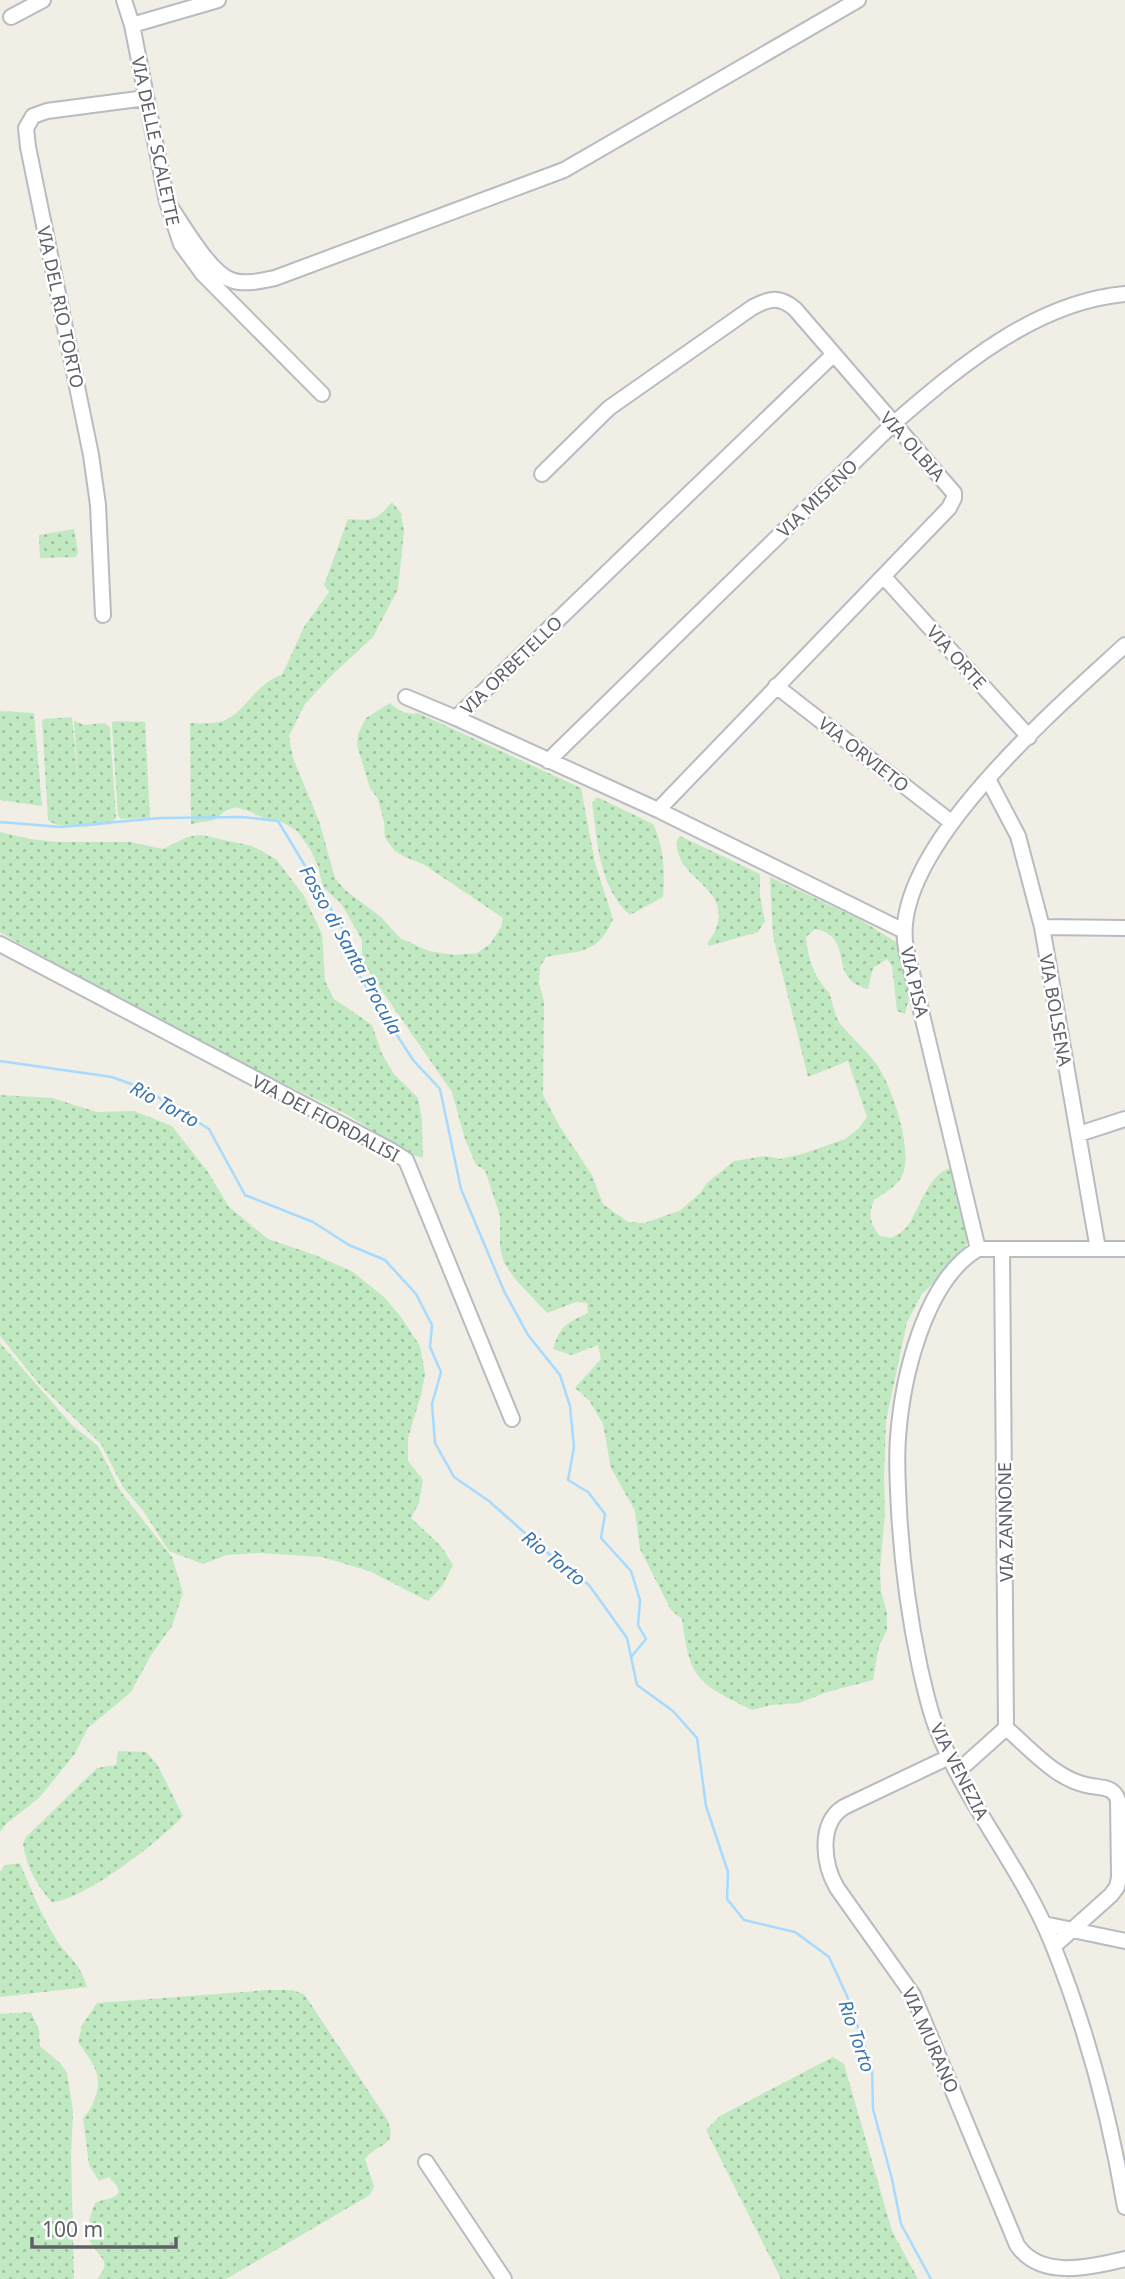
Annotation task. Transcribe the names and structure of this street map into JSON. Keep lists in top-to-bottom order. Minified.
{"streets":{"street":["VIA DELLE SCALETTE","VIA DEL RIO TORTO","VIA OLBIA","VIA MISENO","VIA ORTE","VIA ORBETELLO","VIA ORVIETO","VIA PISA","VIA BOLSENA","VIA DEI FIORDALISI","VIA ZANNONE","VIA VENEZIA","VIA MURANO"]},"crossings":[["VIA DELLE SCALETTE","VIA DEL RIO TORTO"],["VIA OLBIA","VIA MISENO"],["VIA OLBIA","VIA ORTE"],["VIA OLBIA","VIA ORBETELLO"],["VIA OLBIA","VIA ORVIETO"],["VIA MISENO","VIA ORBETELLO"],["VIA ORTE","VIA PISA"],["VIA ORBETELLO","VIA PISA"],["VIA ORVIETO","VIA PISA"],["VIA PISA","VIA BOLSENA"],["VIA PISA","VIA VENEZIA"],["VIA VENEZIA","VIA MURANO"]],"water":["Fosso di Santa Procula","Rio Torto"],"scale_bar":"100 m"}
